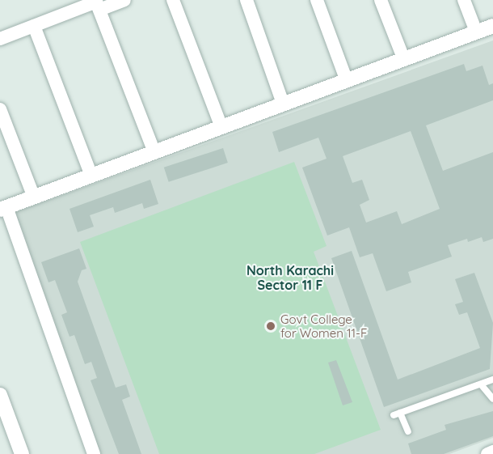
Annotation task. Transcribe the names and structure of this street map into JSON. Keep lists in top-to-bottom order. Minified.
{"districts":["North Karachi Sector 11 F"],"places":["Govt College for Women 11-F"]}
